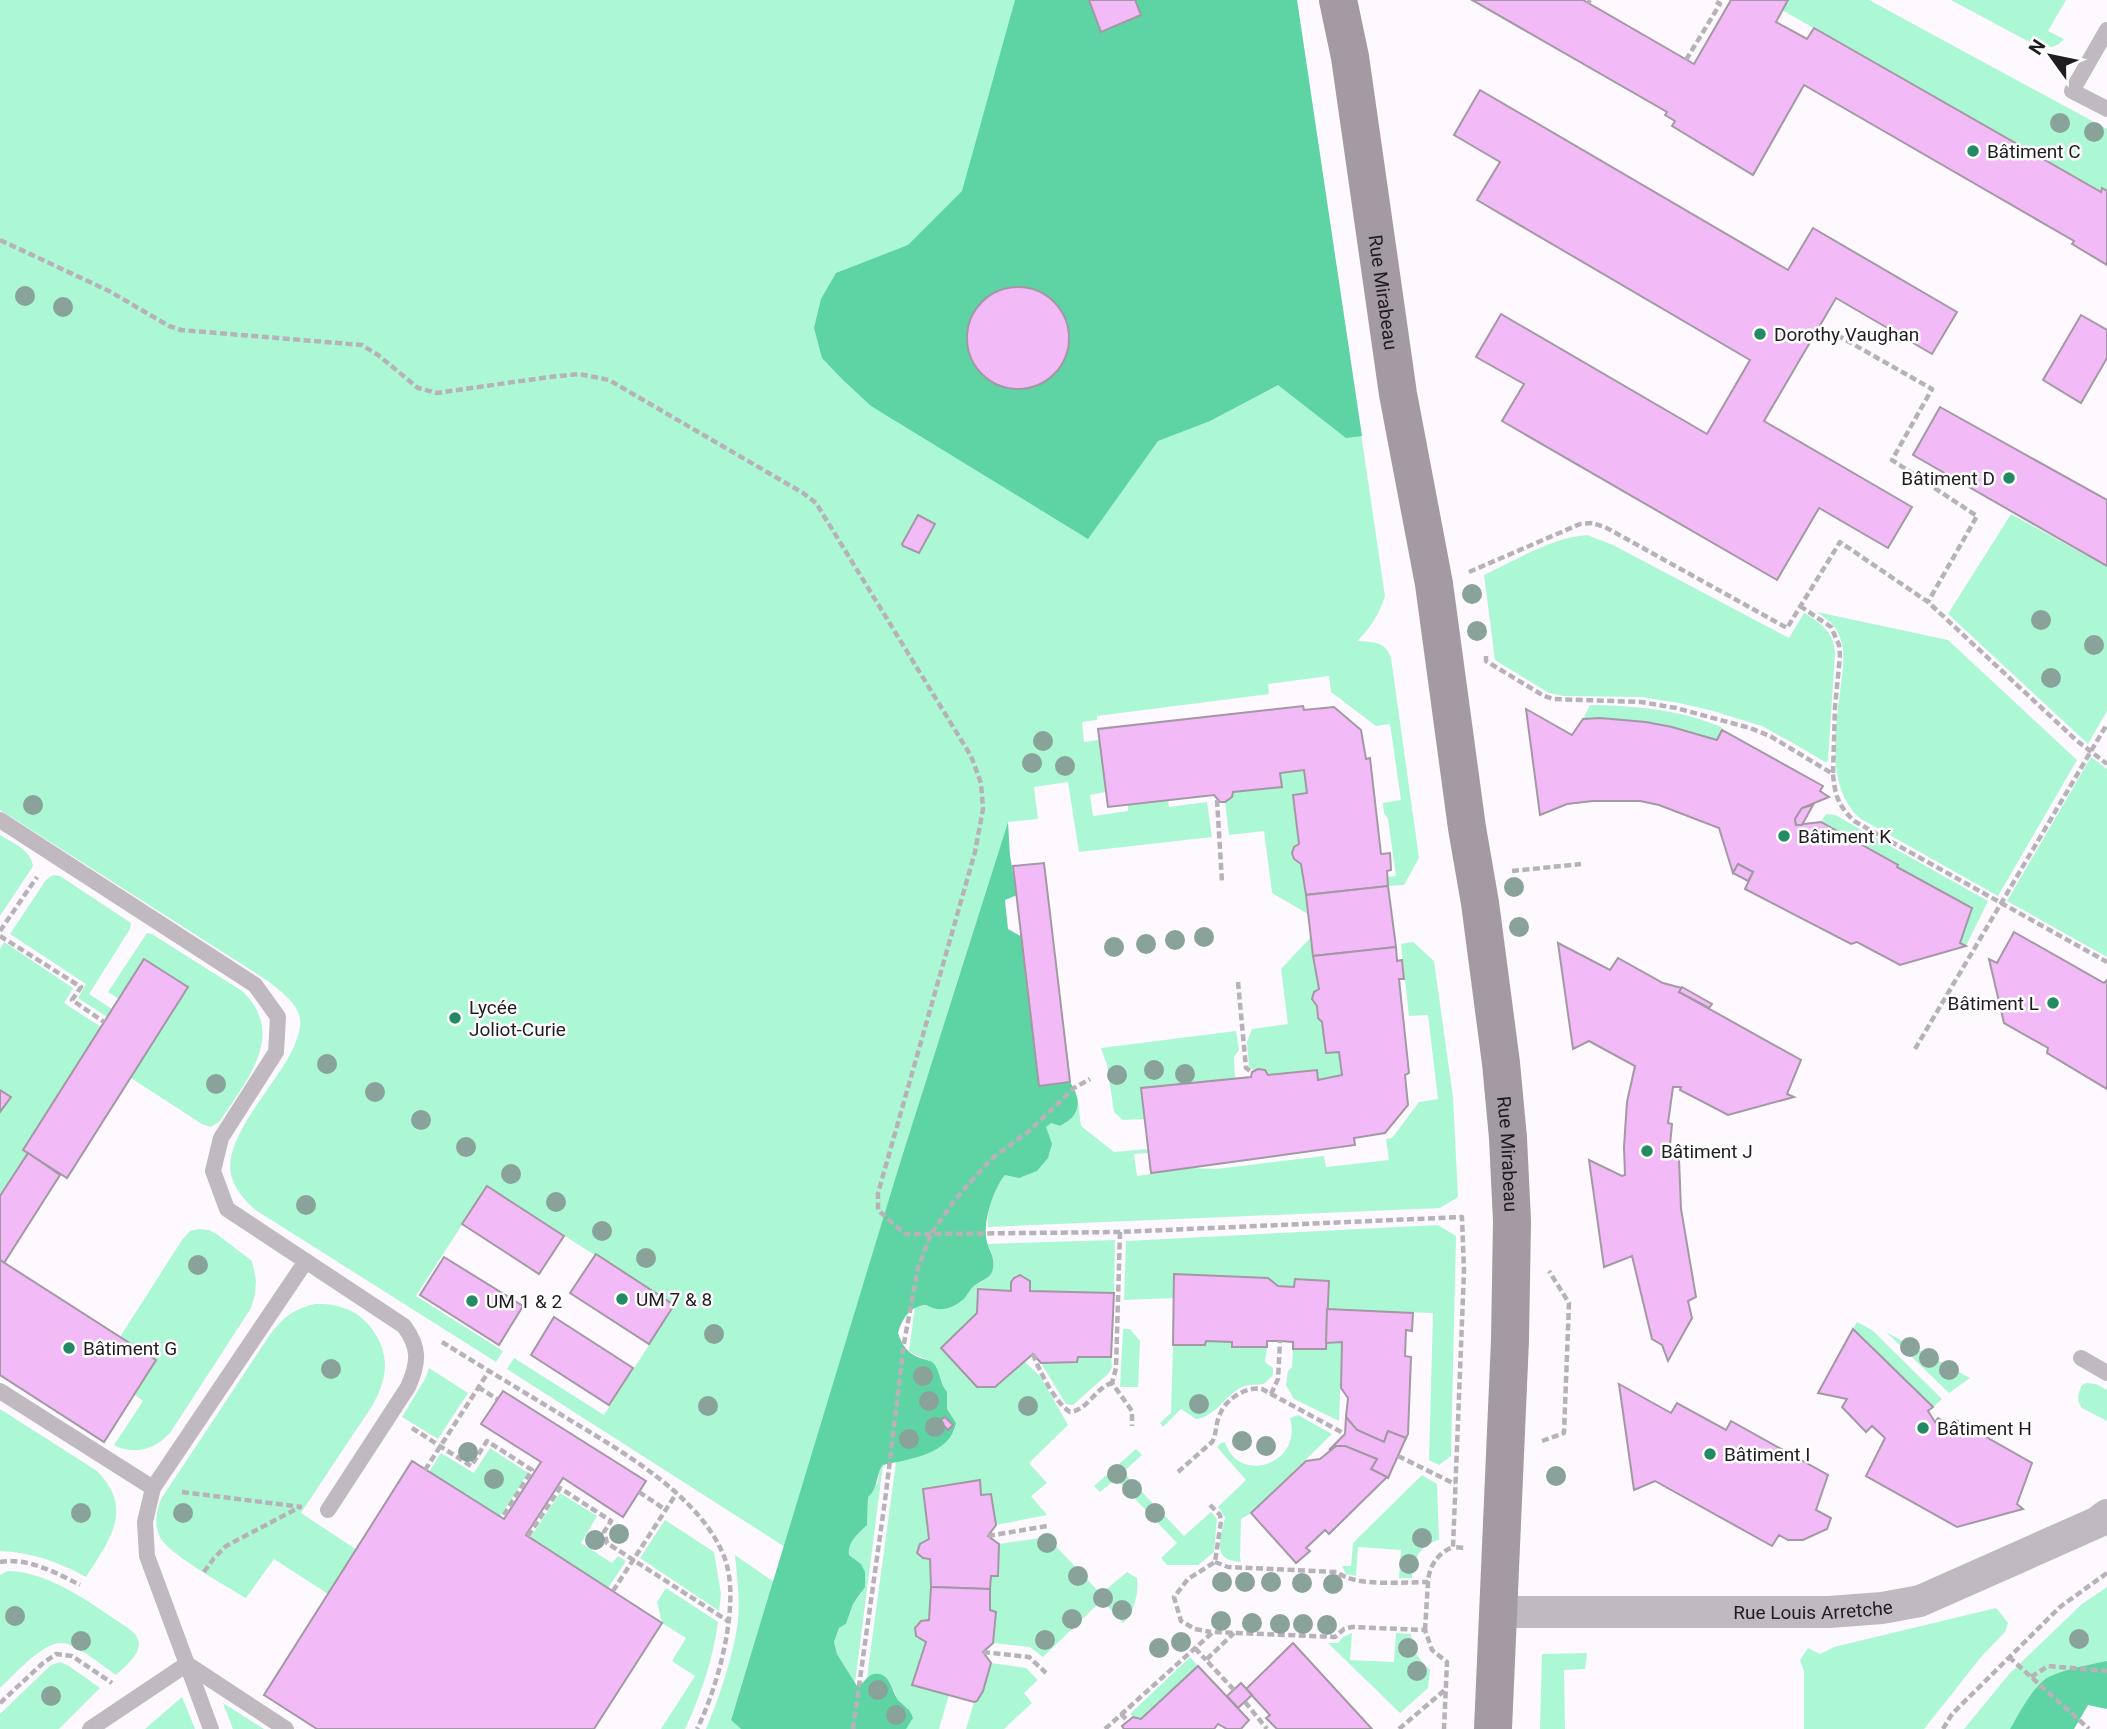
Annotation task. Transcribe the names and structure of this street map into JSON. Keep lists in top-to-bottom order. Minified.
{"streets":{"street":["Rue Mirabeau","Rue Louis Arretche"]},"crossings":[["Rue Mirabeau","Rue Louis Arretche"]],"places":["Bâtiment C","Dorothy Vaughan","Bâtiment D","Bâtiment K","Bâtiment L","Lycée Joliot-Curie","Bâtiment J","UM 7 & 8","UM 1 & 2","Bâtiment G","Bâtiment H","Bâtiment I"],"north":"top left"}
